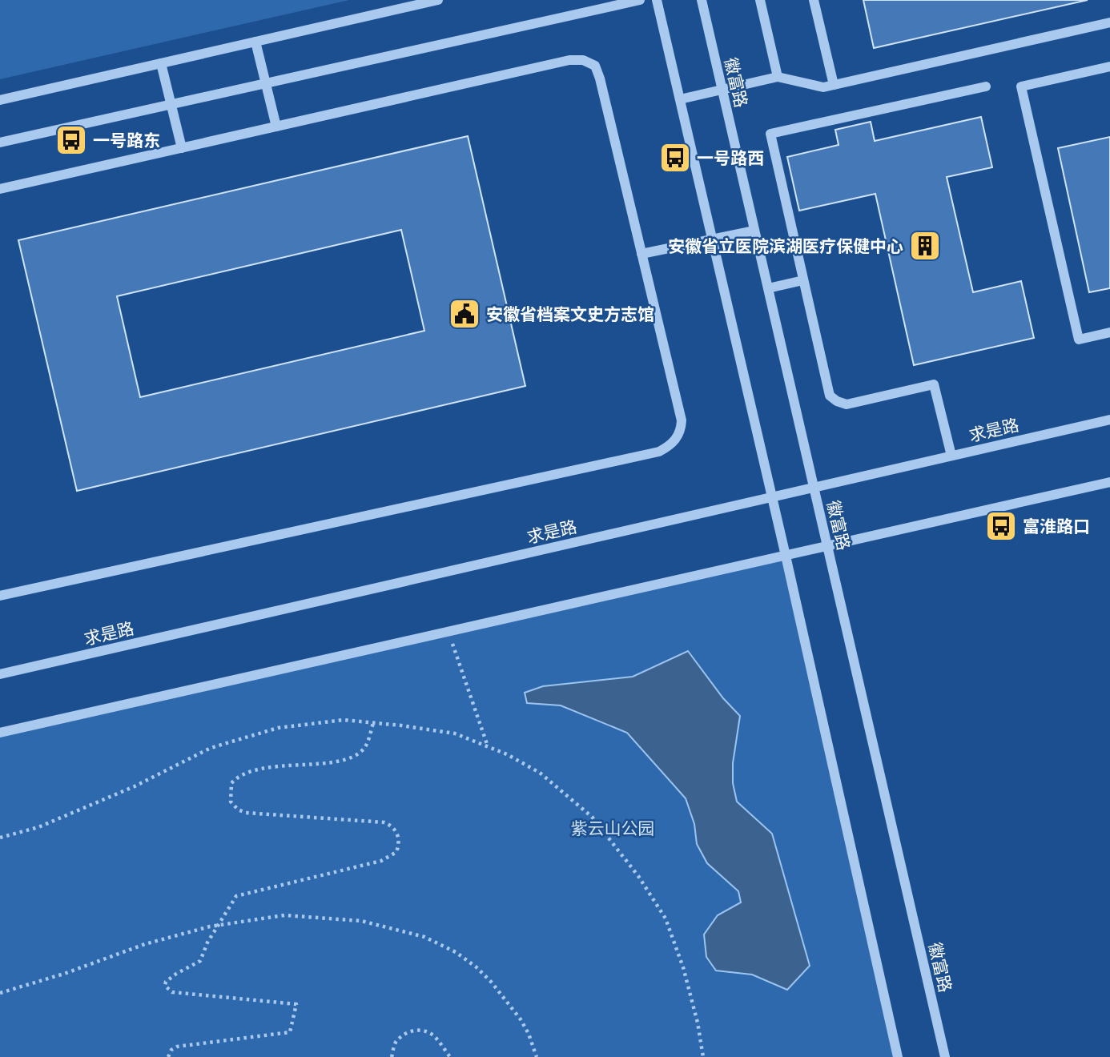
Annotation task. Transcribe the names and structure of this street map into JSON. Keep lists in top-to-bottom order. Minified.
{"streets":{"street":["徽富路","求是路"]},"crossings":[["徽富路","求是路"]],"parks":["紫云山公园"],"places":{"bus stop":["一号路东","一号路西","富淮路口"],"building":["安徽省立医院滨湖医疗保健中心"],"public building":["安徽省档案文史方志馆"]}}
